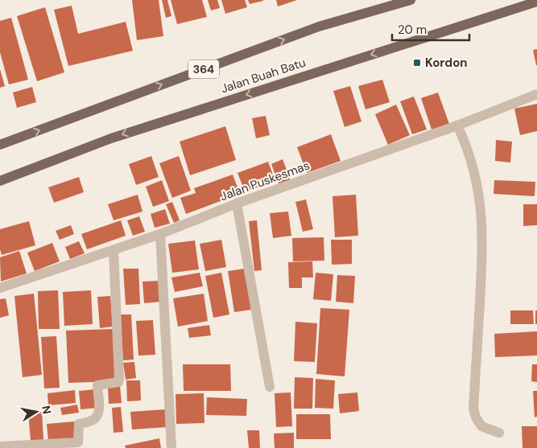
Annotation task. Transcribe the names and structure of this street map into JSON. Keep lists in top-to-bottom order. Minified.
{"streets":{"main road":["364","Jalan Buah Batu"],"street":["Jalan Puskesmas"]},"places":{"transit":["Kordon"]},"scale_bar":"20 m","north":"right"}
